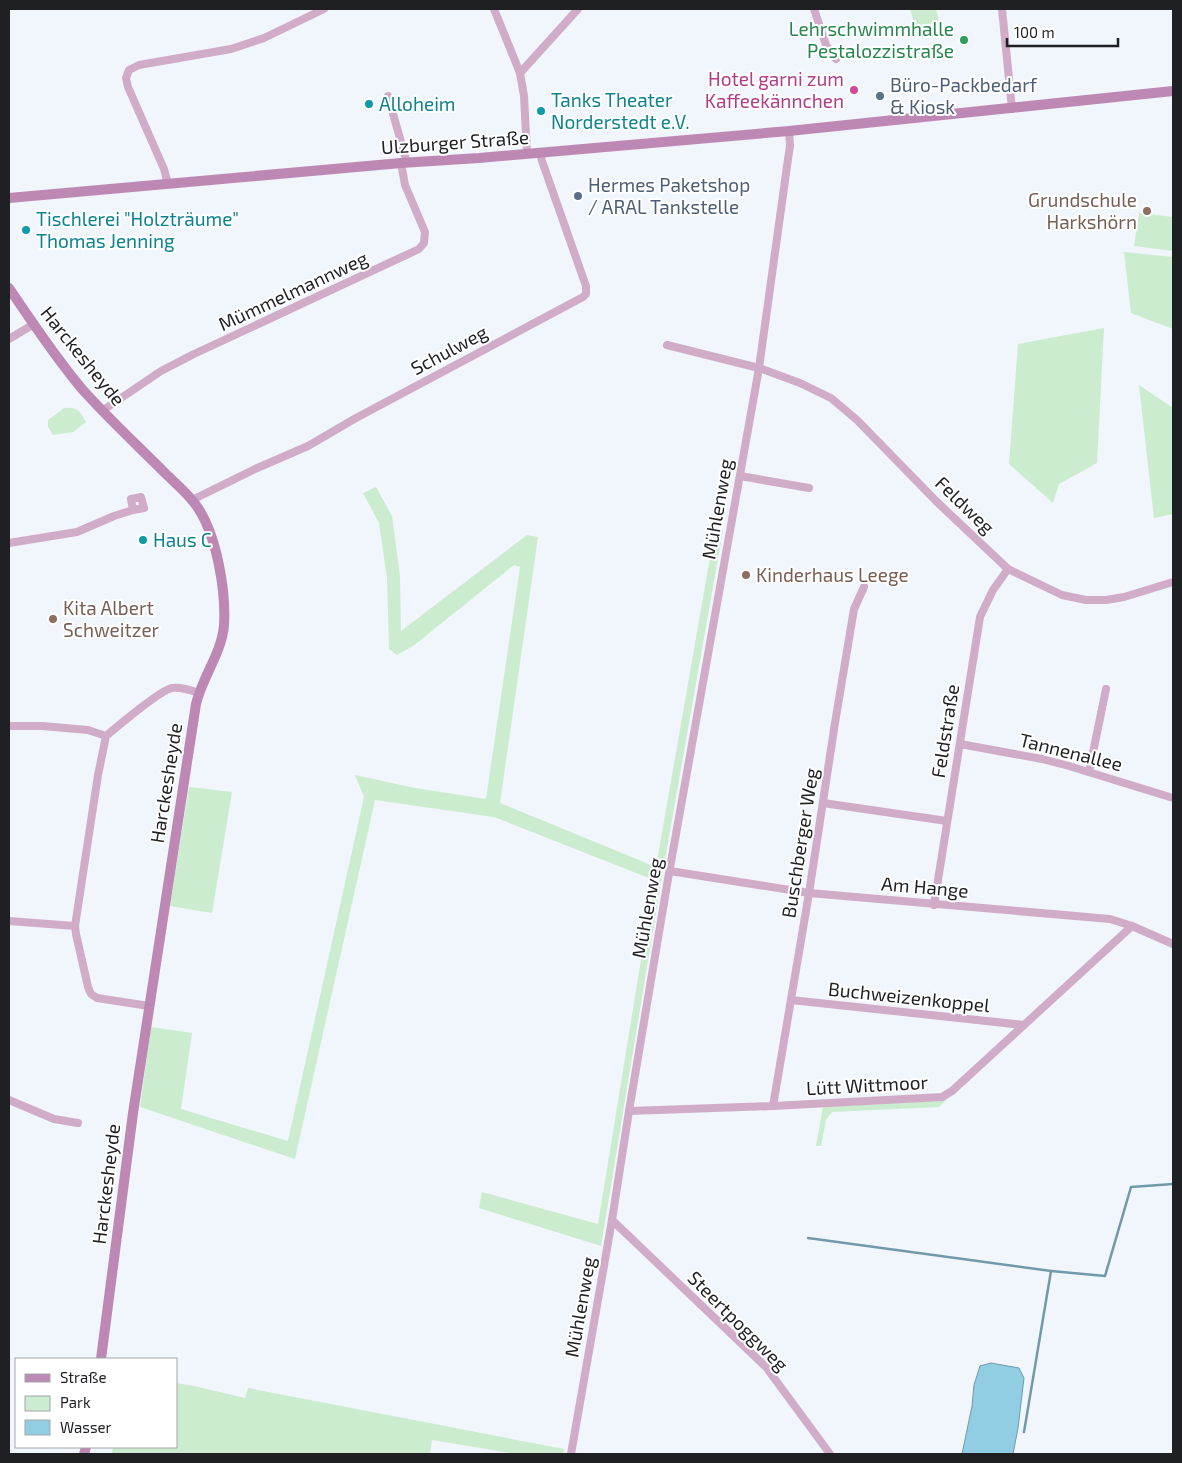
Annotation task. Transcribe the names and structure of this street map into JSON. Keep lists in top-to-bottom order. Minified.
{"streets":{"main road":["Ulzburger Straße","Harckesheyde"],"street":["Mümmelmannweg","Schulweg","Feldweg","Mühlenweg","Feldstraße","Tannenallee","Buschberger Weg","Am Hange","Buchweizenkoppel","Lütt Wittmoor","Steertpoggweg"]},"crossings":[["Ulzburger Straße","Mümmelmannweg"],["Ulzburger Straße","Schulweg"],["Ulzburger Straße","Mühlenweg"],["Mümmelmannweg","Harckesheyde"],["Schulweg","Harckesheyde"],["Feldweg","Mühlenweg"],["Feldweg","Feldstraße"],["Mühlenweg","Am Hange"],["Mühlenweg","Lütt Wittmoor"],["Mühlenweg","Steertpoggweg"],["Feldstraße","Tannenallee"],["Feldstraße","Am Hange"],["Buschberger Weg","Am Hange"],["Buschberger Weg","Buchweizenkoppel"],["Buschberger Weg","Lütt Wittmoor"],["Am Hange","Lütt Wittmoor"],["Buchweizenkoppel","Lütt Wittmoor"]],"places":["Lehrschwimmhalle Pestalozzistraße","Hotel garni zum Kaffeekännchen","Büro-Packbedarf & Kiosk","Alloheim","Tanks Theater Norderstedt e.V.","Hermes Paketshop / ARAL Tankstelle","Grundschule Harkshörn","Tischlerei \"Holzträume\" Thomas Jenning","Haus C","Kinderhaus Leege","Kita Albert Schweitzer"],"legend":["Straße","Park","Wasser"],"scale_bar":"100 m"}
